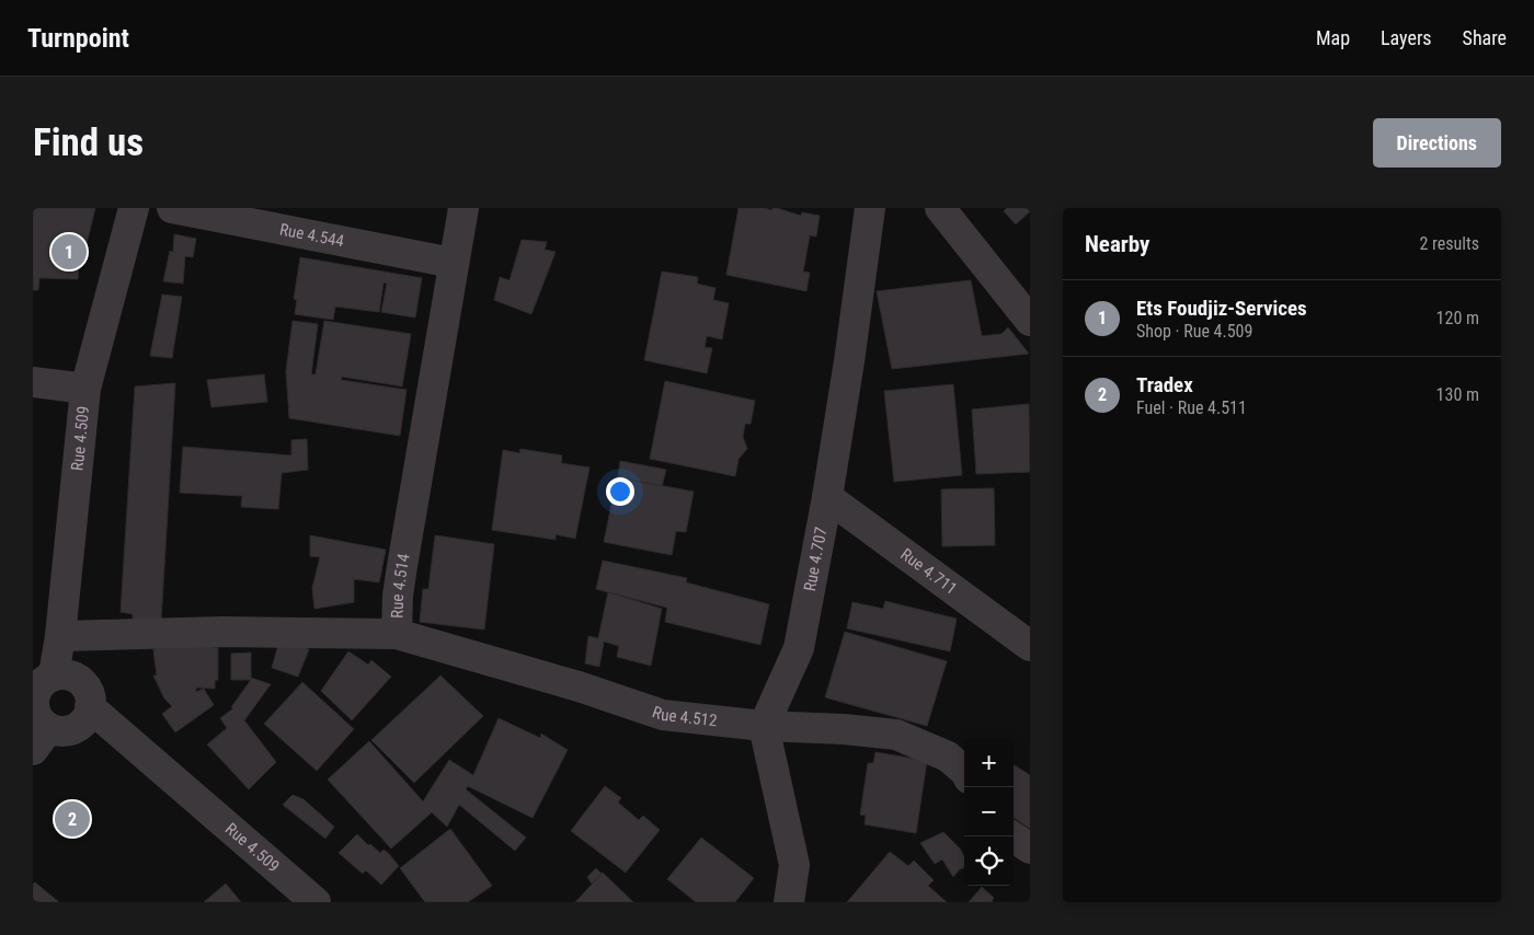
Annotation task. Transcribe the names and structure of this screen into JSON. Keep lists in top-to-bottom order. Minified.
{"streets":{"street":["Rue 4.544","Rue 4.509","Rue 4.707","Rue 4.711","Rue 4.514","Rue 4.512"]},"crossings":[["Rue 4.544","Rue 4.514"],["Rue 4.509","Rue 4.514"],["Rue 4.707","Rue 4.711"],["Rue 4.707","Rue 4.512"],["Rue 4.514","Rue 4.512"]],"page":{"header":"Turnpoint","nav":["Map","Layers","Share"],"buttons":"Directions","title":"Find us","heading":["Nearby","2 results"],"pins":["1","2"],"list":[{"mark":"1","name":"Ets Foudjiz-Services","note":"Shop · Rue 4.509","value":"120 m"},{"mark":"2","name":"Tradex","note":"Fuel · Rue 4.511","value":"130 m"}],"map_buttons":["+","−"]}}
